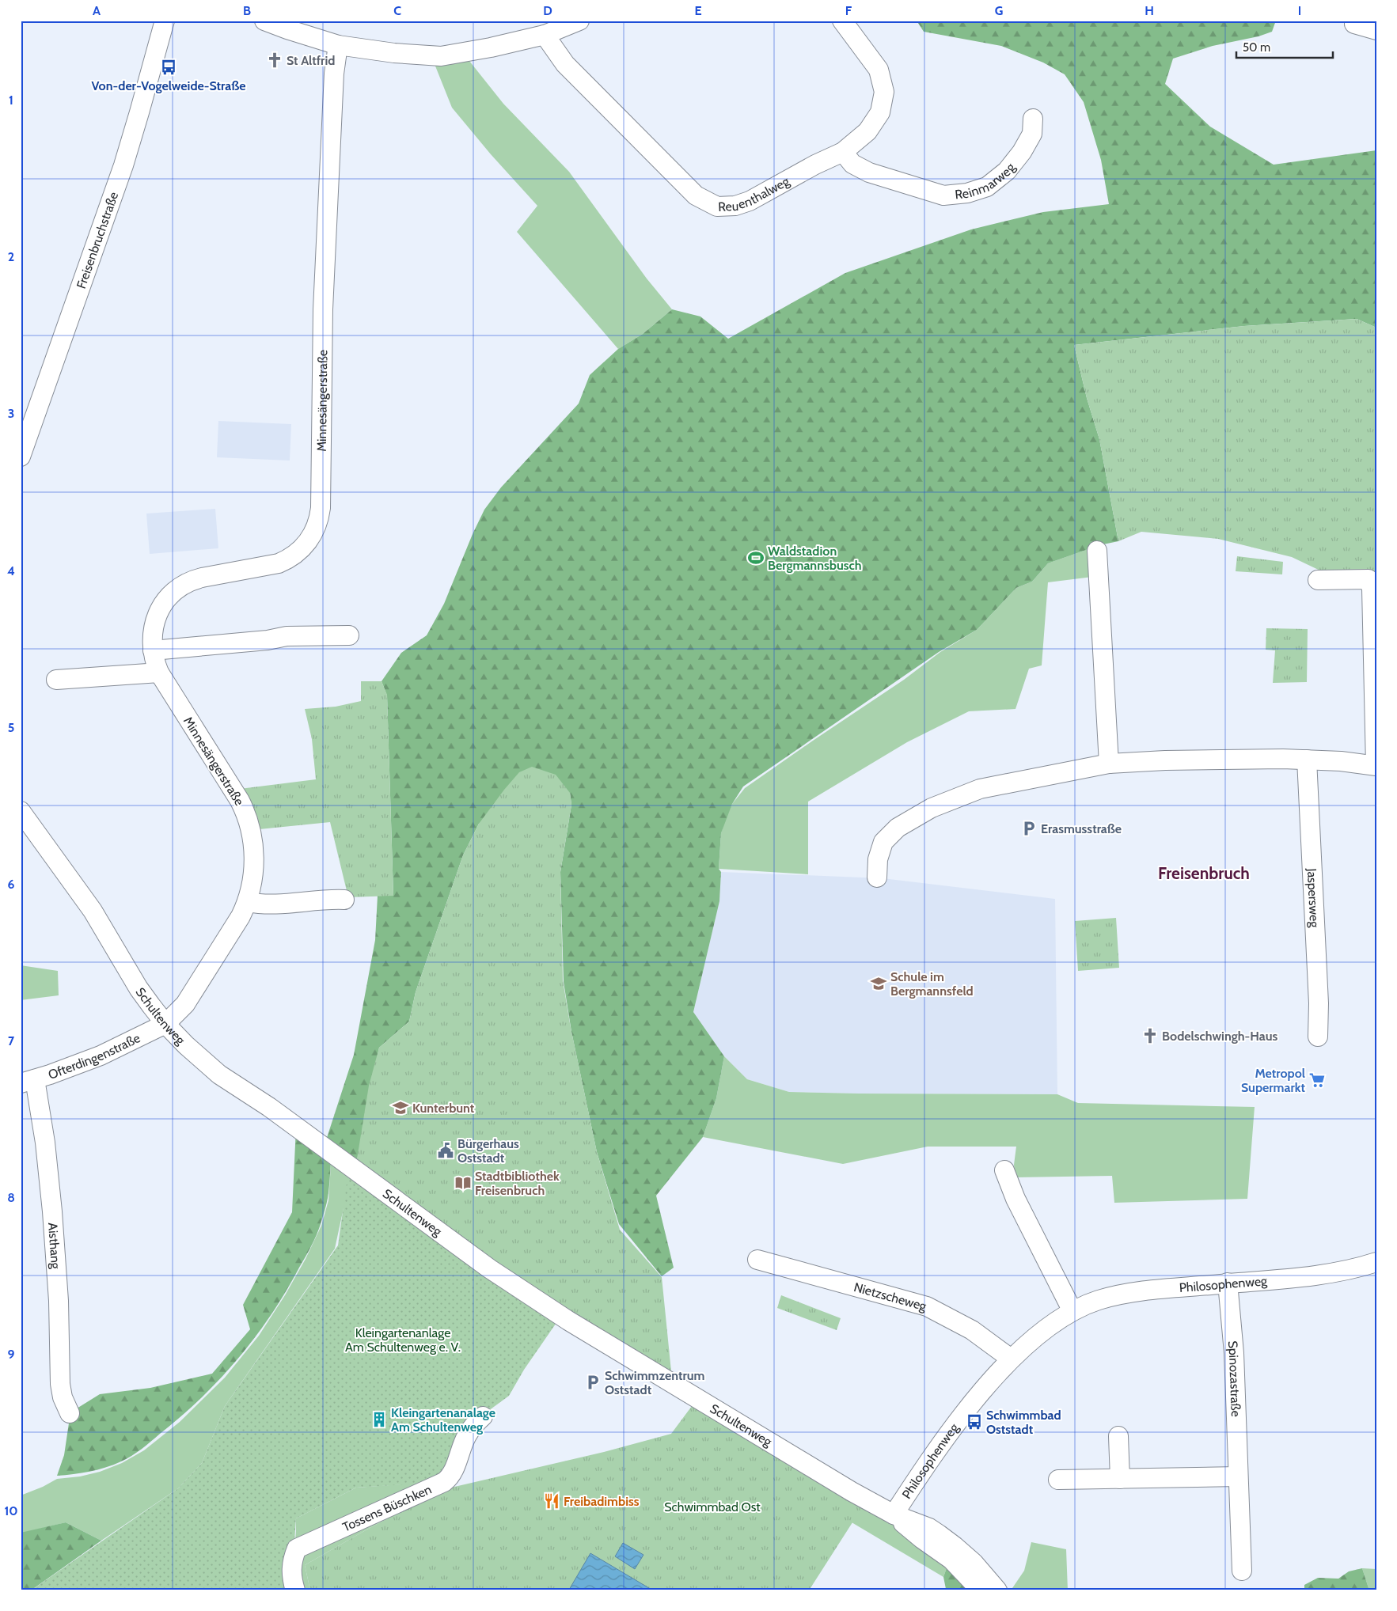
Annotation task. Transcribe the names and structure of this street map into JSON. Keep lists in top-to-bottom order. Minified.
{"streets":{"street":["Reinmarweg","Reuenthalweg","Freisenbruchstraße","Minnesängerstraße","Jaspersweg","Schultenweg","Ofterdingenstraße","Aisthang","Philosophenweg","Nietzscheweg","Spinozastraße","Tossens Büschken"]},"crossings":[["Reinmarweg","Reuenthalweg"],["Minnesängerstraße","Schultenweg"],["Minnesängerstraße","Ofterdingenstraße"],["Schultenweg","Ofterdingenstraße"],["Schultenweg","Philosophenweg"],["Ofterdingenstraße","Aisthang"],["Philosophenweg","Nietzscheweg"],["Philosophenweg","Spinozastraße"]],"districts":["Freisenbruch"],"parks":["Kleingartenanlage Am Schultenweg e. V.","Schwimmbad Ost"],"places":{"church":["St Altfrid","Bodelschwingh-Haus"],"bus stop":["Von-der-Vogelweide-Straße","Schwimmbad Oststadt"],"sports":["Waldstadion Bergmannsbusch"],"parking":["Erasmusstraße","Schwimmzentrum Oststadt"],"school or university":["Schule im Bergmannsfeld","Kunterbunt"],"supermarket":["Metropol Supermarkt"],"public building":["Bürgerhaus Oststadt"],"library":["Stadtbibliothek Freisenbruch"],"building":["Kleingartenanalage Am Schultenweg"],"restaurant":["Freibadimbiss"]},"scale_bar":"50 m","grid":{"columns":["A","B","C","D","E","F","G","H","I"],"rows":["1","2","3","4","5","6","7","8","9","10"]}}
